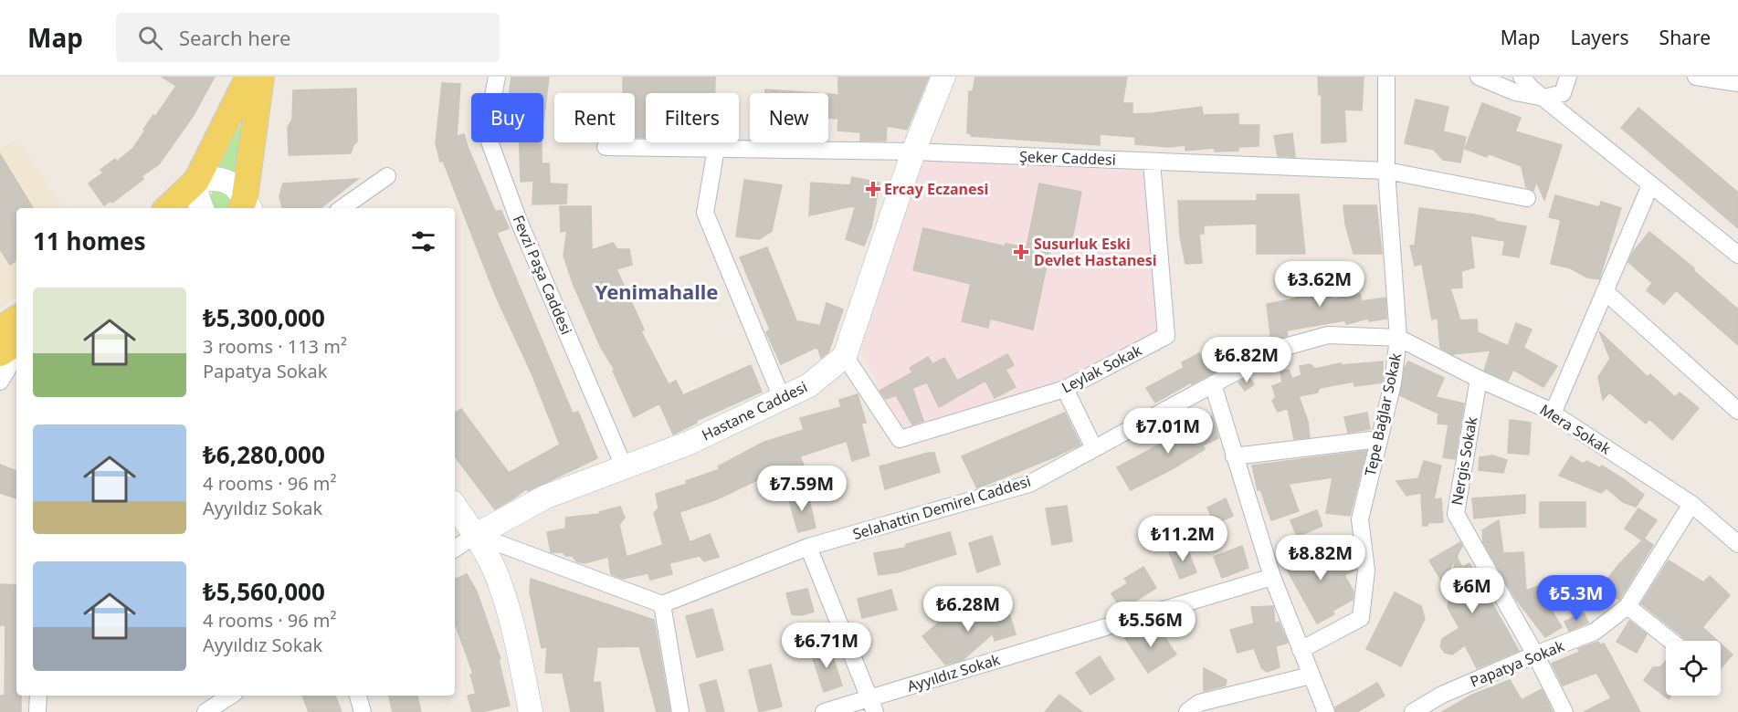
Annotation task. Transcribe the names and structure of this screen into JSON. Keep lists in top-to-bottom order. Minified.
{"streets":{"street":["Şeker Caddesi","Fevzi Paşa Caddesi","Leylak Sokak","Hastane Caddesi","Tepe Bağlar Sokak","Mera Sokak","Nergis Sokak","Selahattin Demirel Caddesi","Papatya Sokak","Ayyıldız Sokak"]},"crossings":[["Şeker Caddesi","Leylak Sokak"],["Şeker Caddesi","Tepe Bağlar Sokak"],["Fevzi Paşa Caddesi","Hastane Caddesi"],["Leylak Sokak","Hastane Caddesi"],["Tepe Bağlar Sokak","Mera Sokak"],["Tepe Bağlar Sokak","Selahattin Demirel Caddesi"],["Mera Sokak","Nergis Sokak"],["Mera Sokak","Selahattin Demirel Caddesi"],["Mera Sokak","Papatya Sokak"],["Nergis Sokak","Papatya Sokak"]],"districts":["Yenimahalle"],"places":{"health":["Ercay Eczanesi","Susurluk Eski Devlet Hastanesi"]},"page":{"header":"Map","search":"Search here","nav":["Map","Layers","Share"],"chip":["Buy","Rent","Filters","New"],"heading":"11 homes","price":["₺3.62M","₺6.82M","₺7.01M","₺7.59M","₺11.2M","₺8.82M","₺6M","₺5.3M","₺6.28M","₺5.56M","₺6.71M"],"list":[{"name":"₺5,300,000","note":"3 rooms · 113 m² · Papatya Sokak"},{"name":"₺6,280,000","note":"4 rooms · 96 m² · Ayyıldız Sokak"},{"name":"₺5,560,000","note":"4 rooms · 96 m² · Ayyıldız Sokak"}]}}
